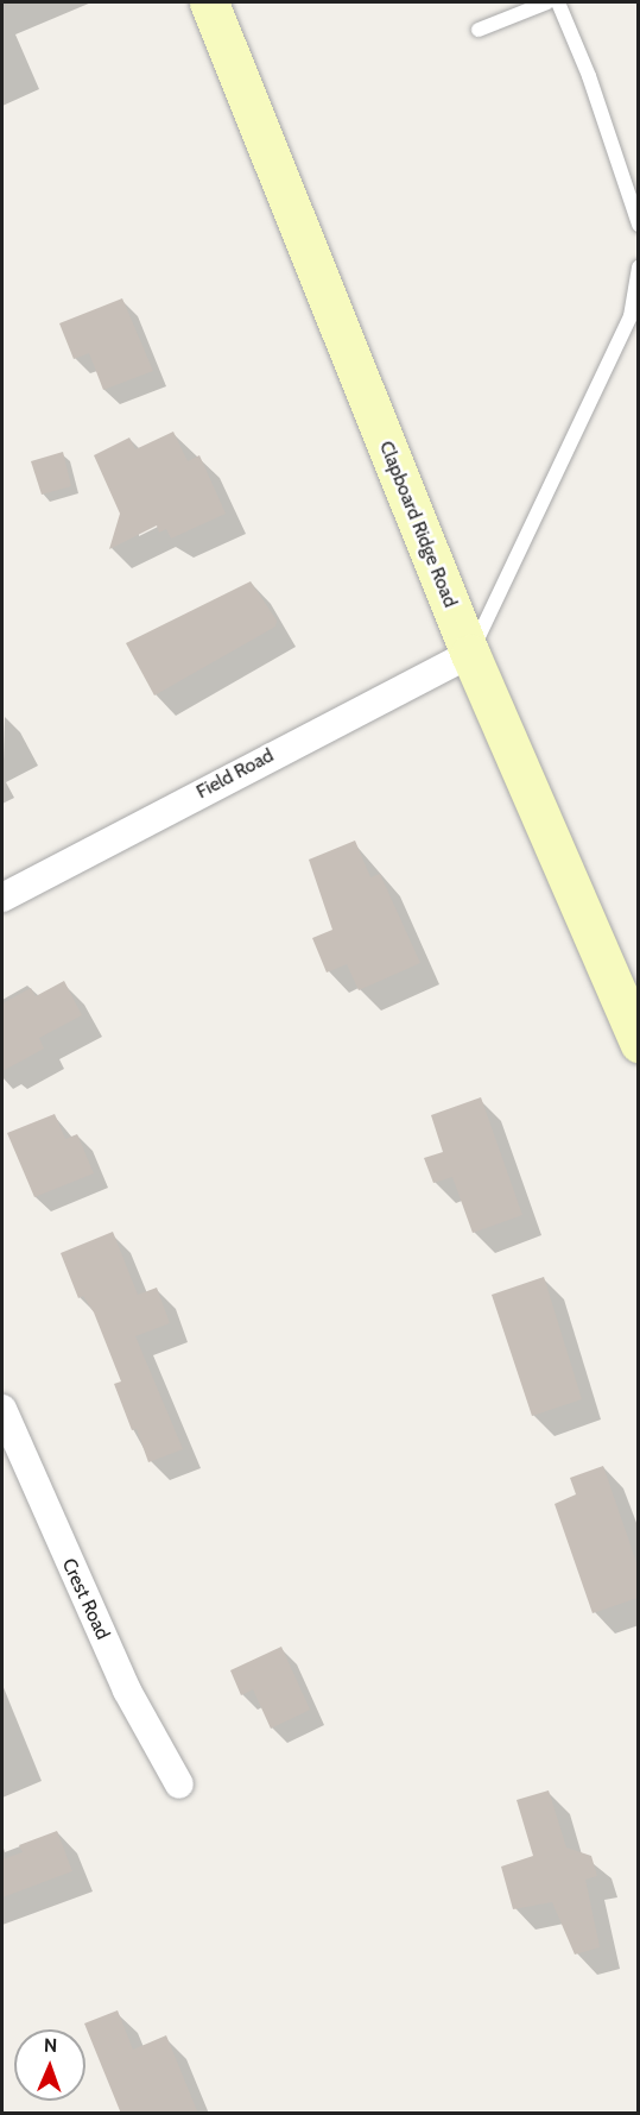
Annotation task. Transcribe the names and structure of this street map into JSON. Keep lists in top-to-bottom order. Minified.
{"streets":{"main road":["Clapboard Ridge Road"],"street":["Field Road","Crest Road"]},"crossings":[["Clapboard Ridge Road","Field Road"]],"north":"top"}
